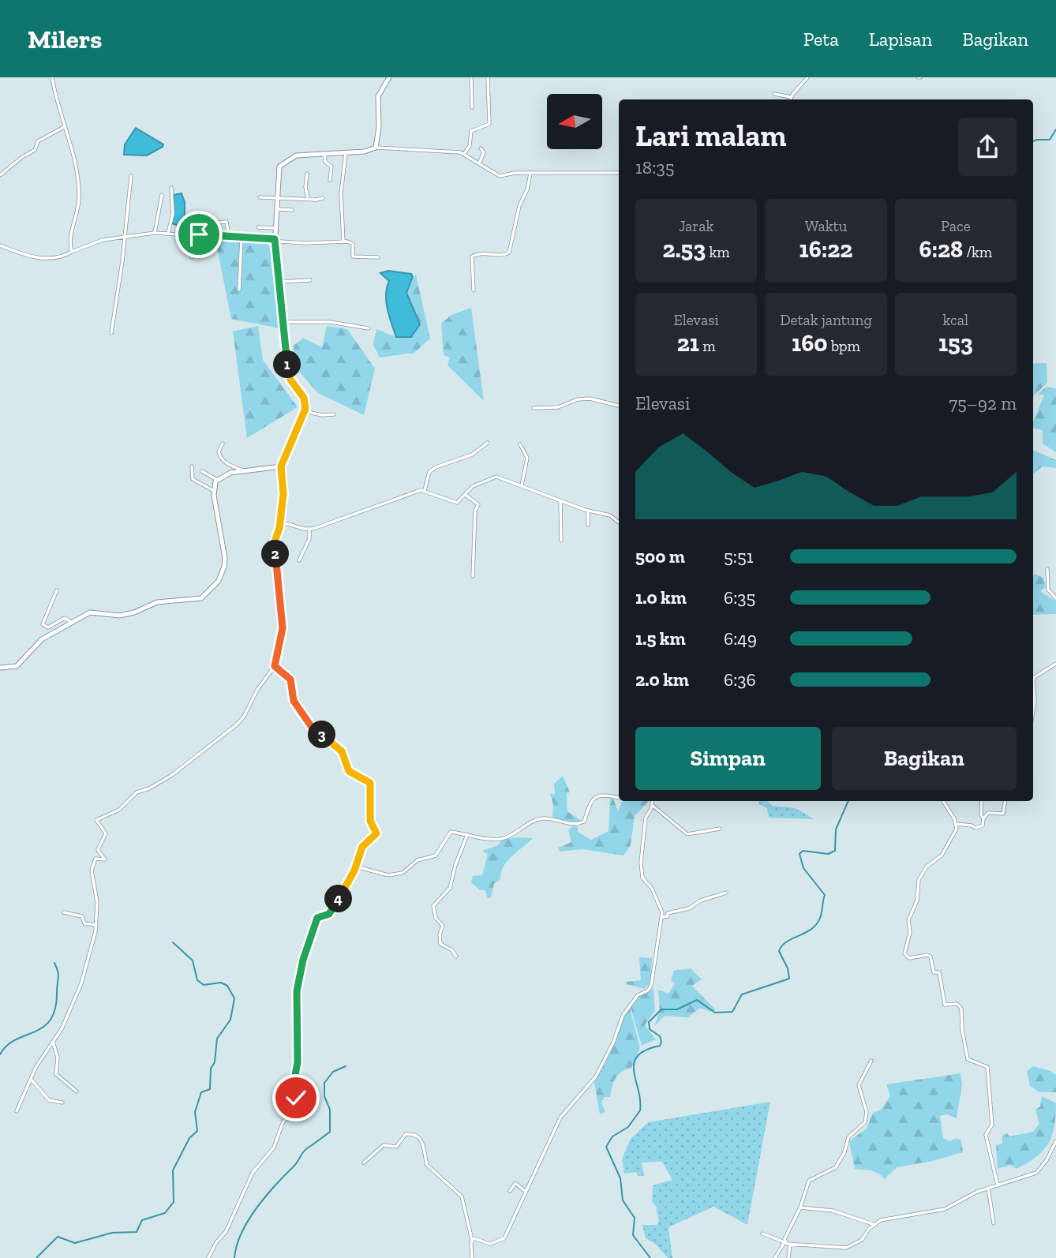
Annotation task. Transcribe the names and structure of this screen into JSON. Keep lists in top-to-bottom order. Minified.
{"north":"left","page":{"header":"Milers","nav":["Peta","Lapisan","Bagikan"],"heading":["Lari malam","18:35"],"stats":[["Jarak","2.53 km"],["Waktu","16:22"],["Pace","6:28 /km"],["Elevasi","21 m"],["Detak jantung","160 bpm"],["kcal","153"]],"pins":["1","2","3","4"],"chart":["Elevasi","75–92 m"],"list":[{"name":"500 m","note":"5:51"},{"name":"1.0 km","note":"6:35"},{"name":"1.5 km","note":"6:49"},{"name":"2.0 km","note":"6:36"}],"buttons":["Simpan","Bagikan"]}}
